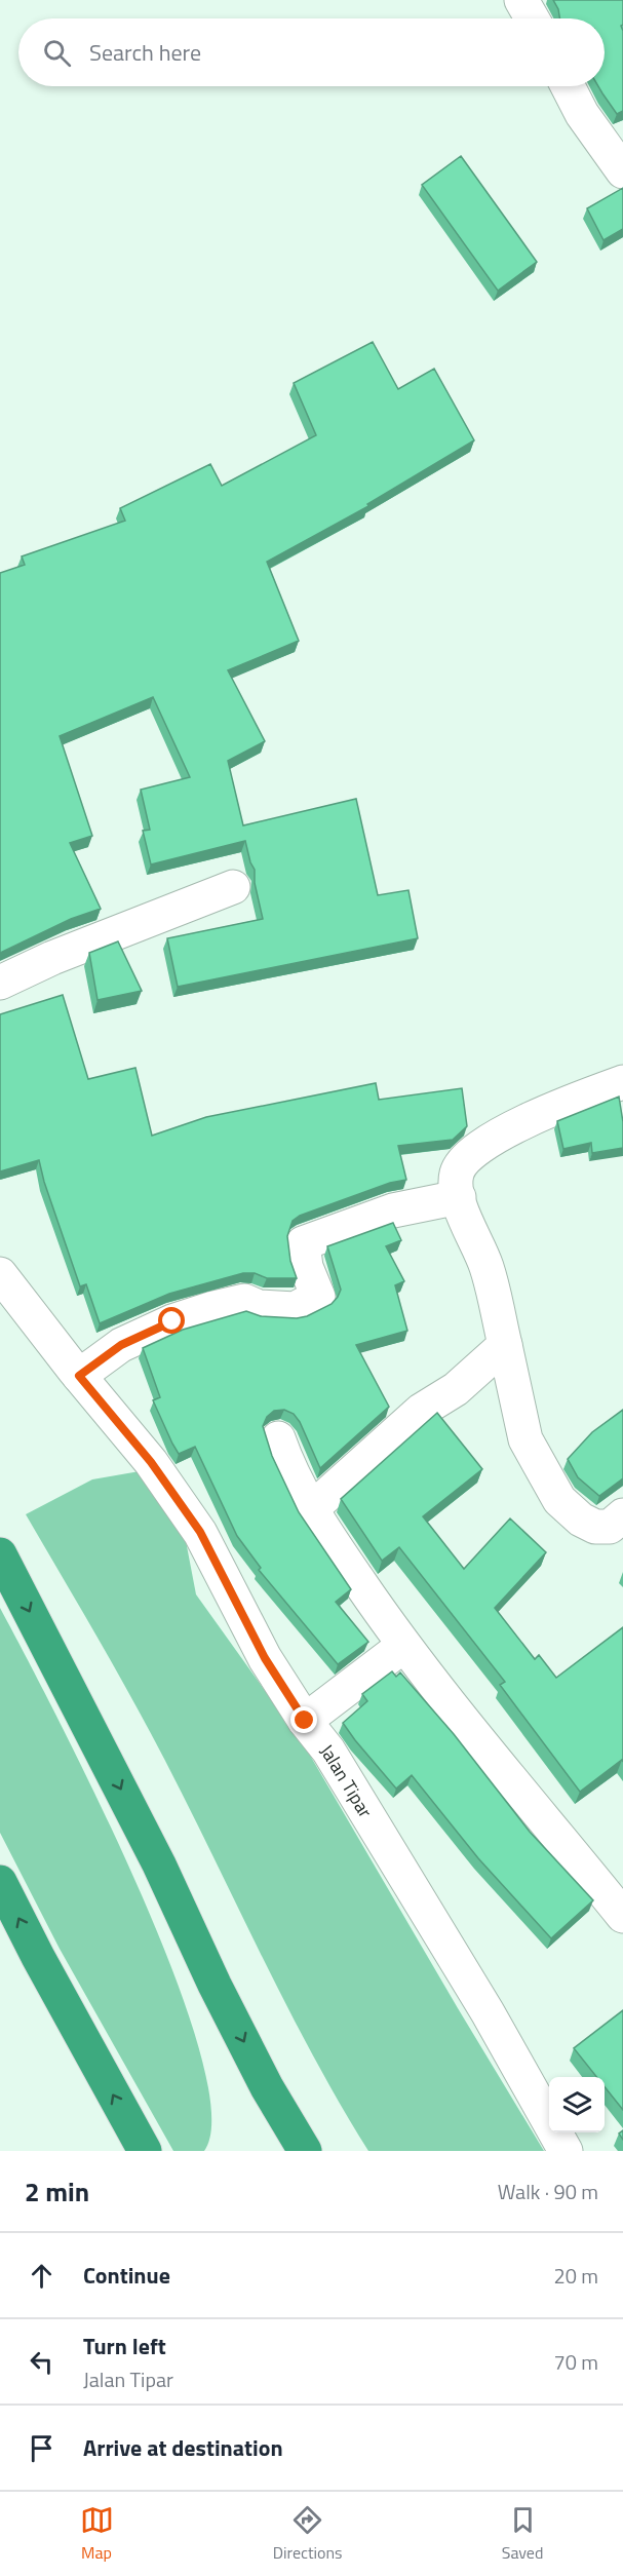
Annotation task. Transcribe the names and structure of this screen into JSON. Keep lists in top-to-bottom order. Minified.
{"streets":{"street":["Jalan Tipar"]},"page":{"search":"Search here","heading":["2 min","Walk · 90 m"],"list":[["Continue","20 m"],["Turn left","Jalan Tipar","70 m"],"Arrive at destination"],"nav":["Map","Directions","Saved"]}}
